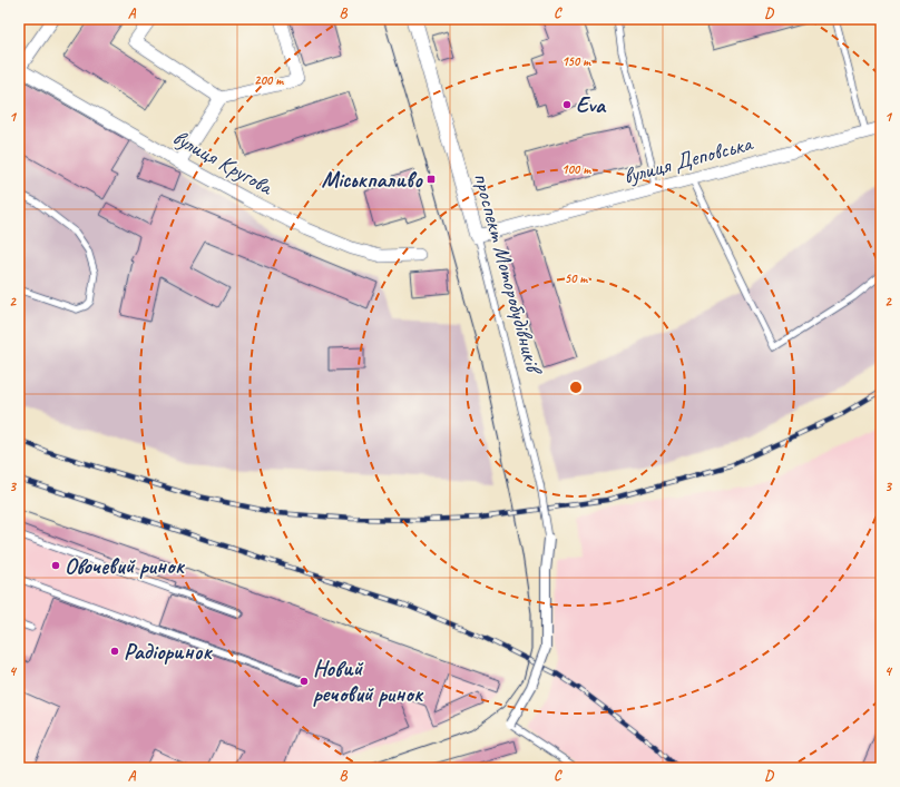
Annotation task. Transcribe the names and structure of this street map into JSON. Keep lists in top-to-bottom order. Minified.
{"streets":{"street":["вулиця Деповська","вулиця Кругова","проспект Моторобудівників"]},"crossings":[["вулиця Деповська","проспект Моторобудівників"]],"places":{"other":["Eva","Овочевий ринок","Радіоринок","Новий речовий ринок"],"transit":["Міськпаливо"]},"grid":{"columns":["A","B","C","D"],"rows":["1","2","3","4"]},"rings":["150 m","200 m","100 m","50 m"]}
